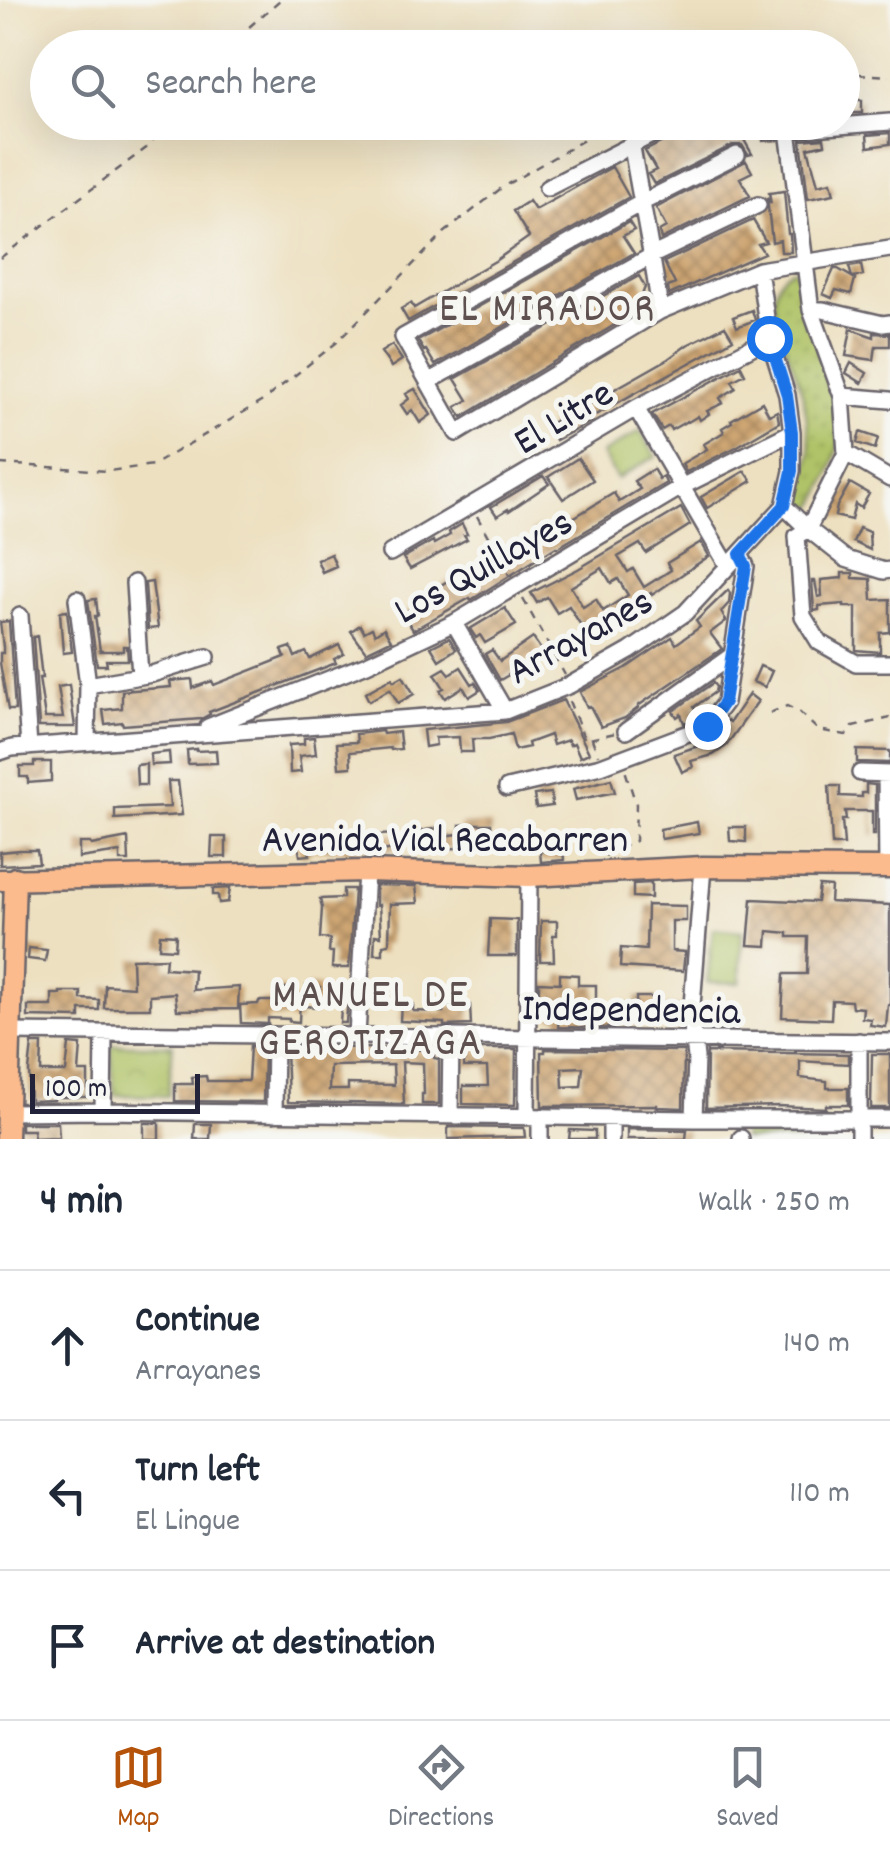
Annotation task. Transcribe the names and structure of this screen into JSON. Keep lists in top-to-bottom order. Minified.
{"streets":{"main road":["Avenida Vial Recabarren"],"street":["El Litre","Los Quillayes","Arrayanes","Independencia"]},"crossings":[["Los Quillayes","Arrayanes"]],"districts":["EL MIRADOR","MANUEL DE GEROTIZAGA"],"scale_bar":"100 m","page":{"search":"Search here","scale":"100 m","heading":["4 min","Walk · 250 m"],"list":[["Continue","Arrayanes","140 m"],["Turn left","El Lingue","110 m"],"Arrive at destination"],"nav":["Map","Directions","Saved"]}}
